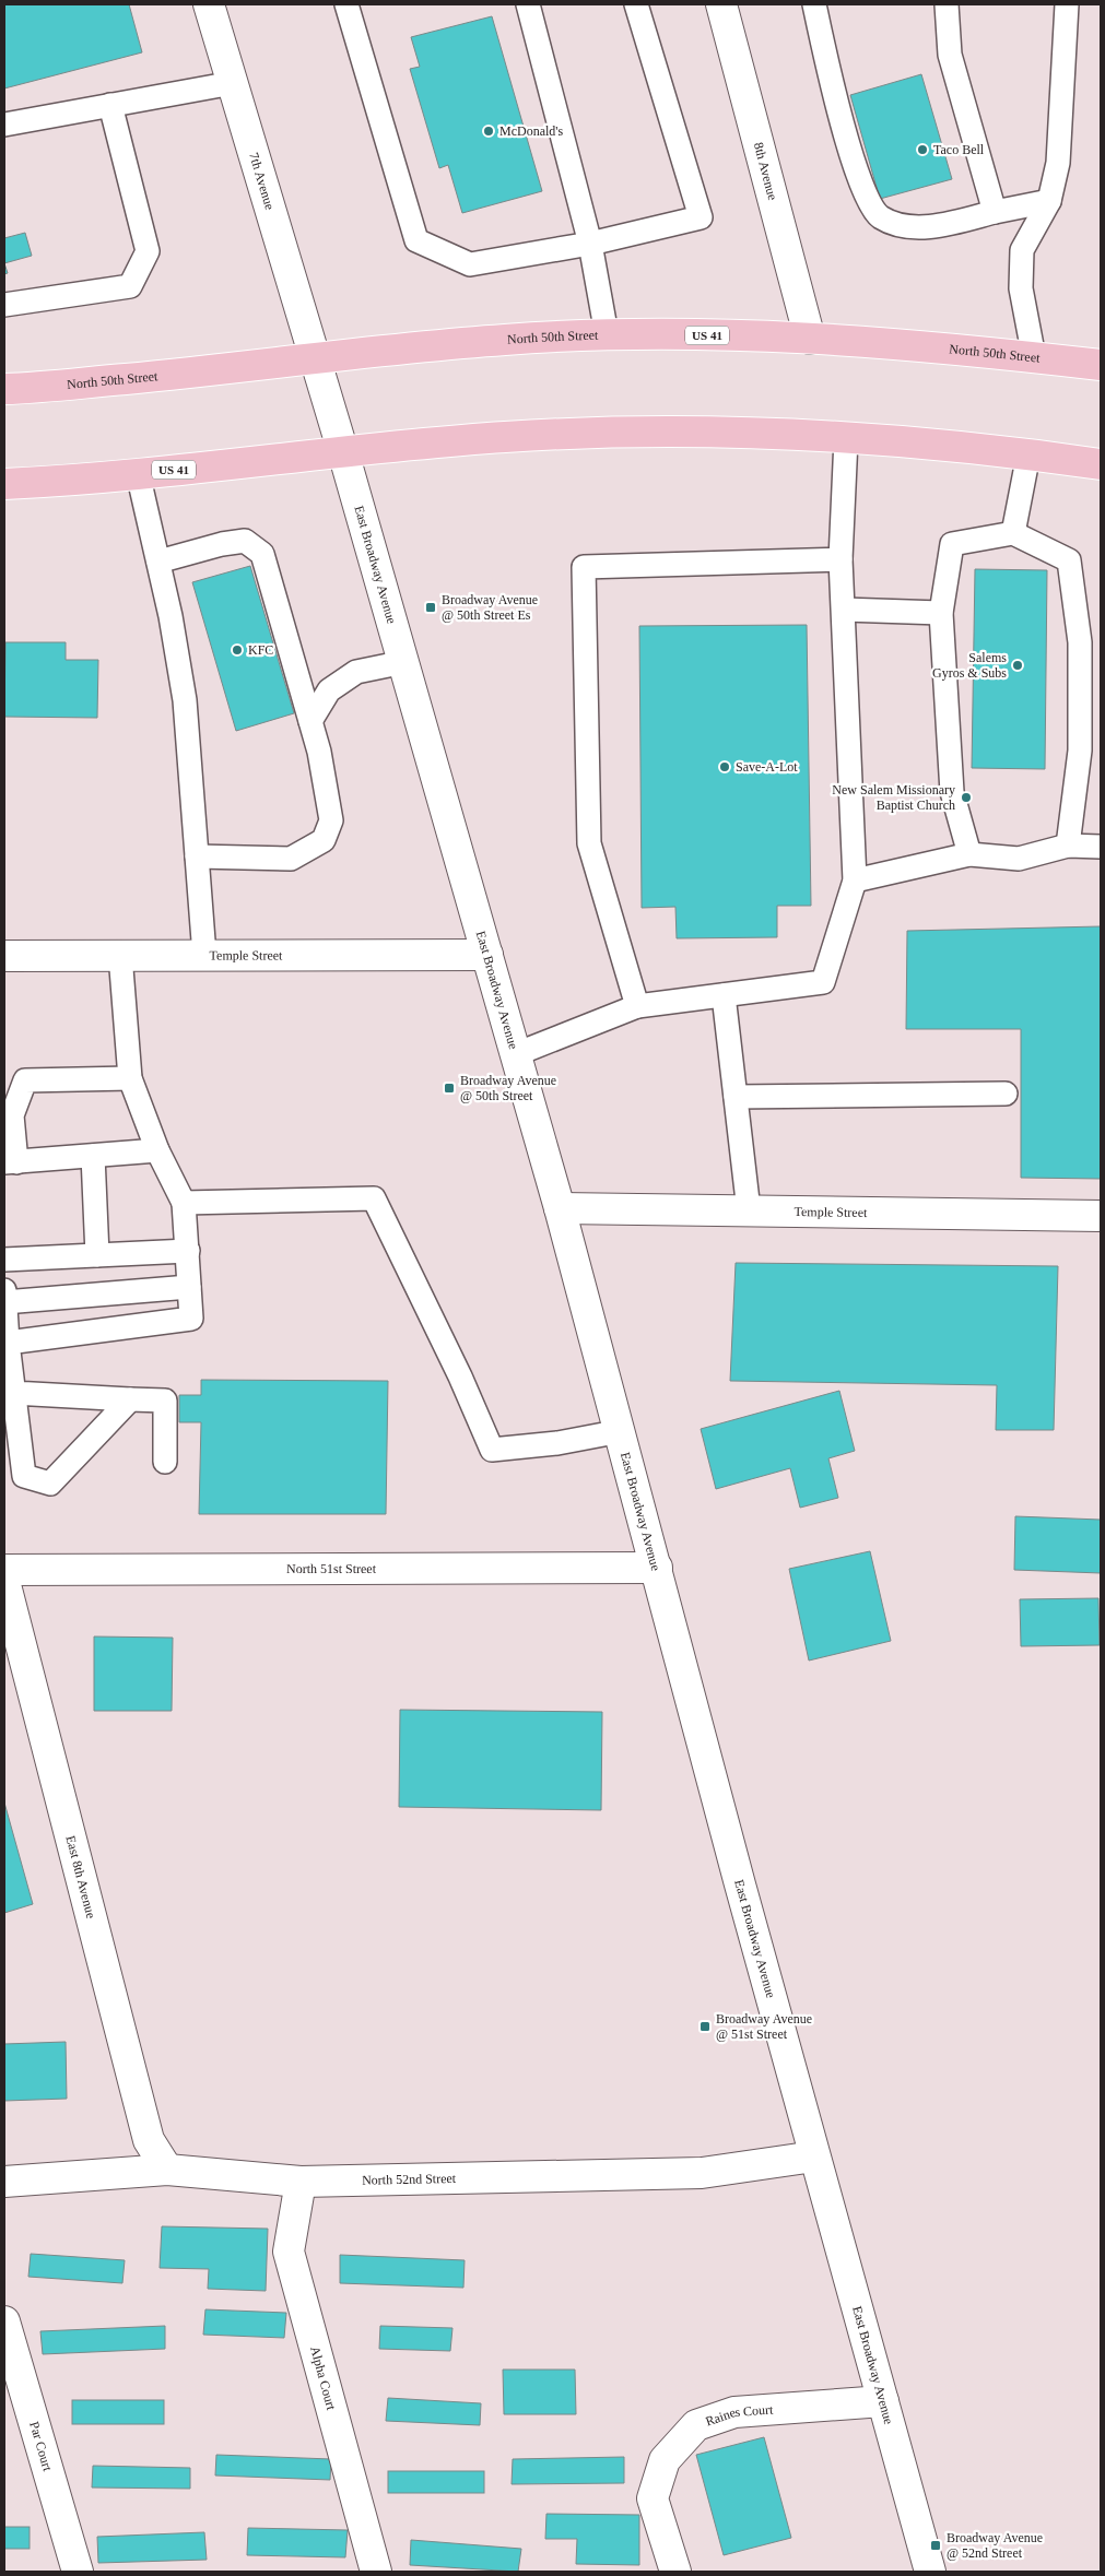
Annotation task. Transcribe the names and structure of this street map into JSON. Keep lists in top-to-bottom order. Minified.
{"streets":{"main road":["US 41","North 50th Street"],"street":["8th Avenue","7th Avenue","East Broadway Avenue","Temple Street","North 51st Street","East 8th Avenue","North 52nd Street","Alpha Court","Raines Court","Par Court"]},"crossings":[["8th Avenue","North 50th Street"],["7th Avenue","US 41"],["7th Avenue","North 50th Street"],["7th Avenue","East Broadway Avenue"],["US 41","East Broadway Avenue"],["East Broadway Avenue","Temple Street"],["East Broadway Avenue","North 51st Street"],["East Broadway Avenue","North 52nd Street"],["East Broadway Avenue","Raines Court"],["East 8th Avenue","North 52nd Street"],["North 52nd Street","Alpha Court"]],"places":{"other":["McDonald's","Taco Bell","KFC","Salems Gyros & Subs","Save-A-Lot","New Salem Missionary Baptist Church"],"transit":["Broadway Avenue @ 50th Street Es","Broadway Avenue @ 50th Street","Broadway Avenue @ 51st Street","Broadway Avenue @ 52nd Street"]}}
